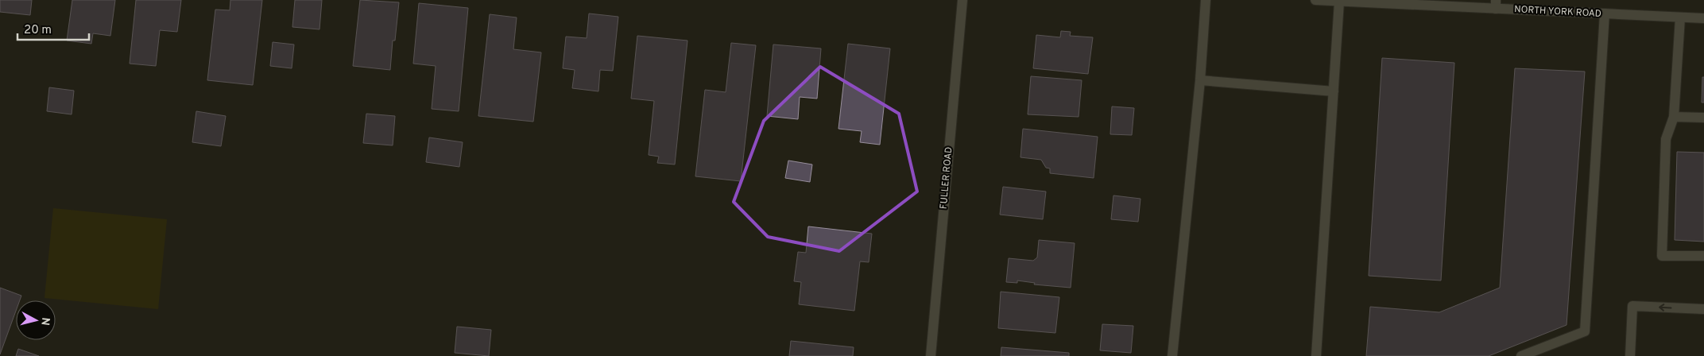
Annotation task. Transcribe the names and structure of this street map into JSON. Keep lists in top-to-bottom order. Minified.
{"streets":{"main road":["NORTH YORK ROAD","FULLER ROAD"]},"scale_bar":"20 m","north":"right"}
